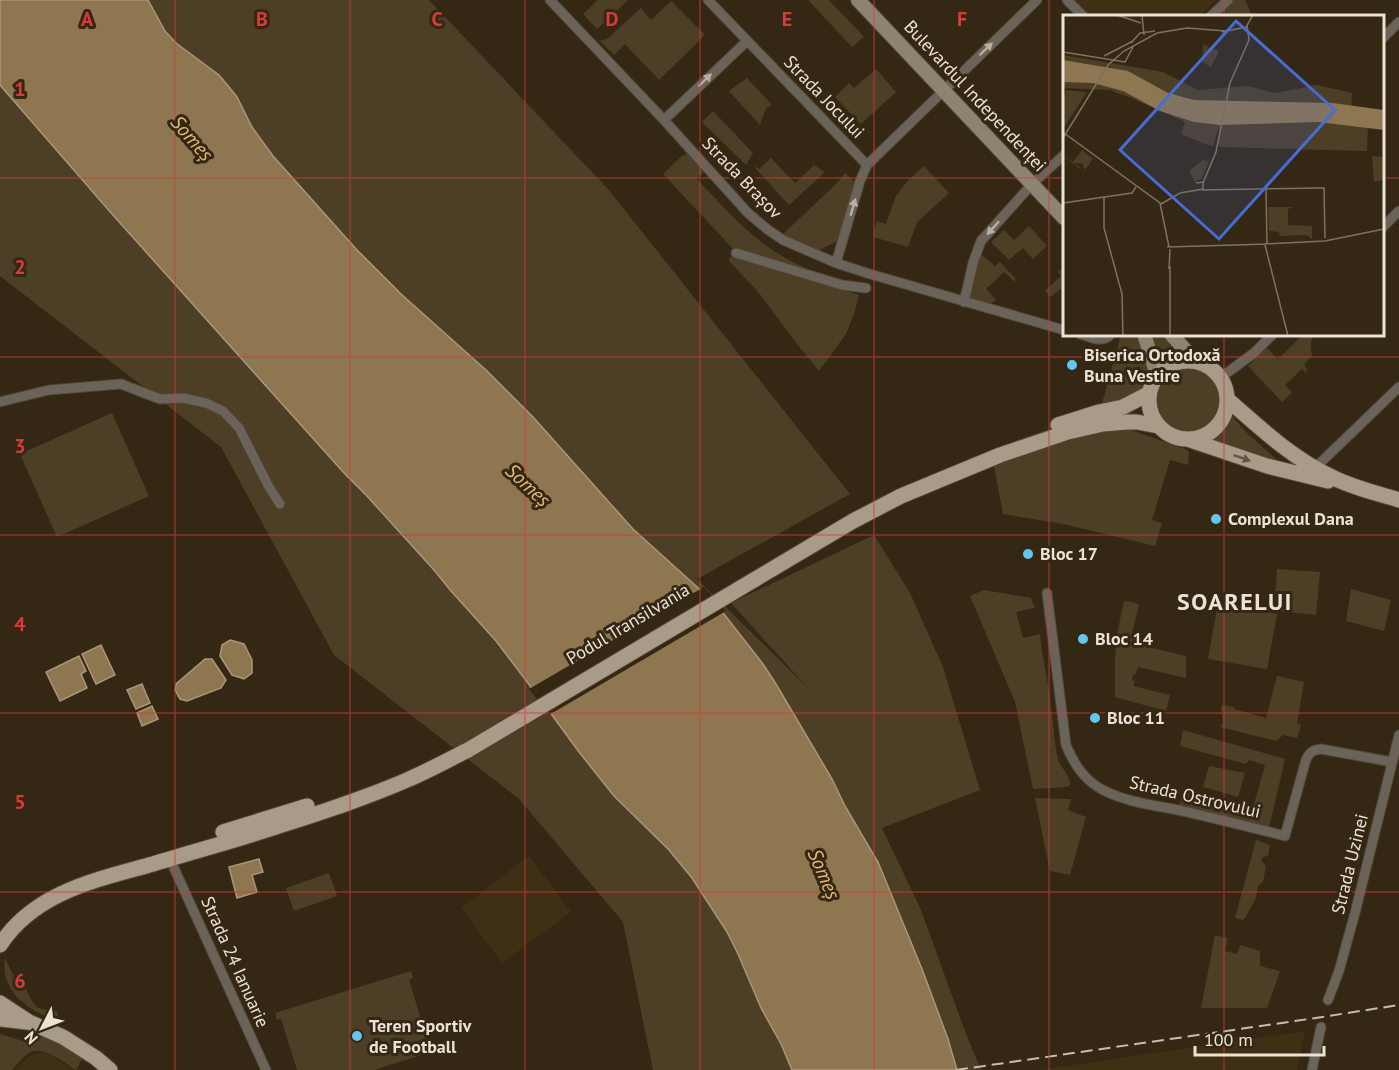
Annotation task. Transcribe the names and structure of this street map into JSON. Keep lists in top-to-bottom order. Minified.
{"streets":{"main road":["Podul Transilvania"],"street":["Bulevardul Independenței","Strada Jocului","Strada Brașov","Strada Ostrovului","Strada Uzinei","Strada 24 Ianuarie"]},"crossings":[["Strada Ostrovului","Strada Uzinei"]],"districts":["SOARELUI"],"water":["Someș"],"places":["Biserica Ortodoxă Buna Vestire","Complexul Dana","Bloc 17","Bloc 14","Bloc 11","Teren Sportiv de Football"],"scale_bar":"100 m","north":"bottom left","grid":{"columns":["A","B","C","D","E","F"],"rows":["1","2","3","4","5","6"]}}
